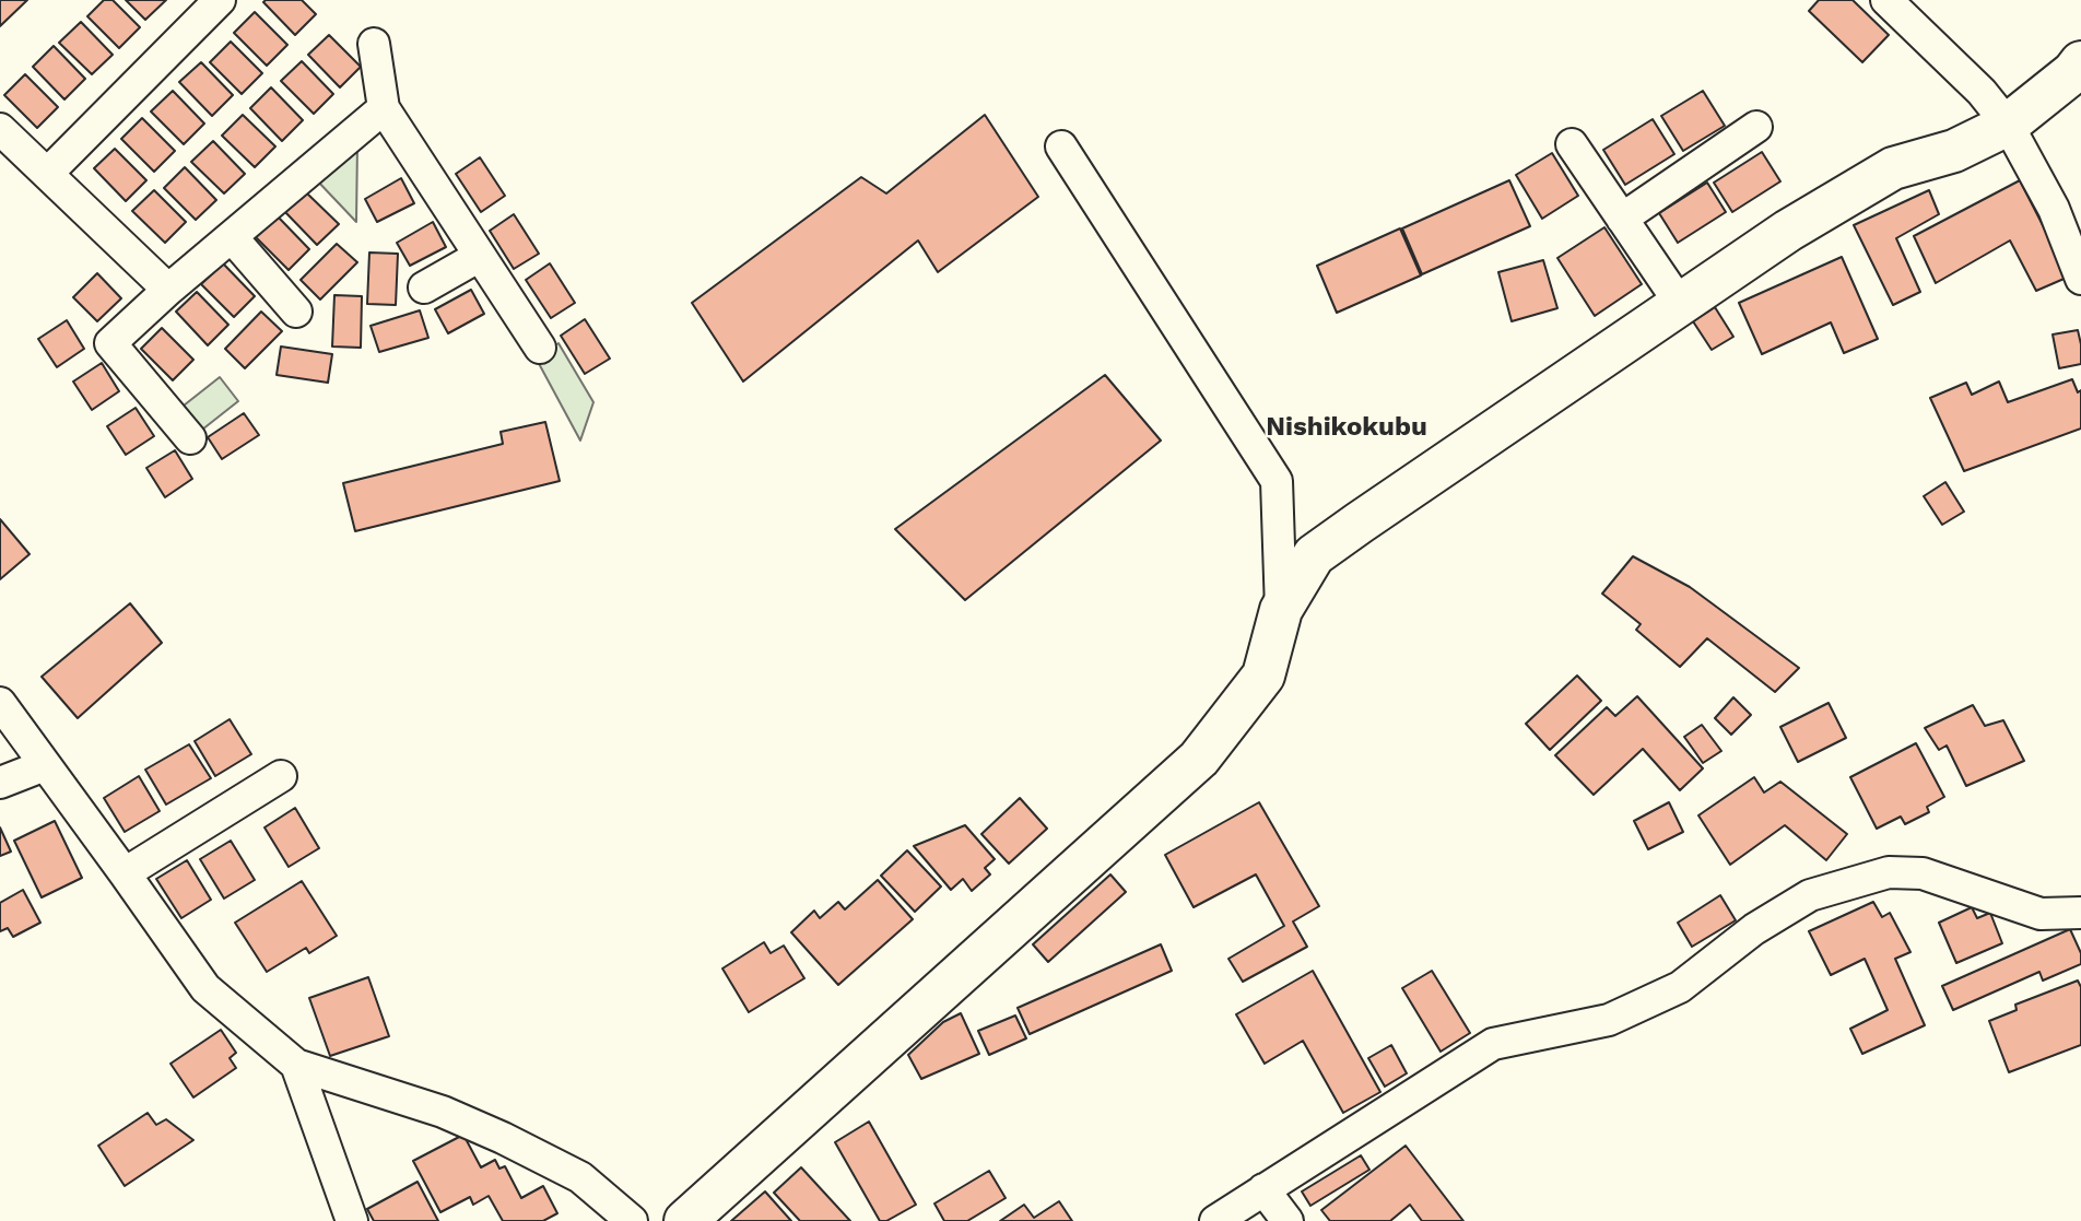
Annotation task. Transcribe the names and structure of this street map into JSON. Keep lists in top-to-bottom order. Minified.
{"districts":["Nishikokubu"]}
